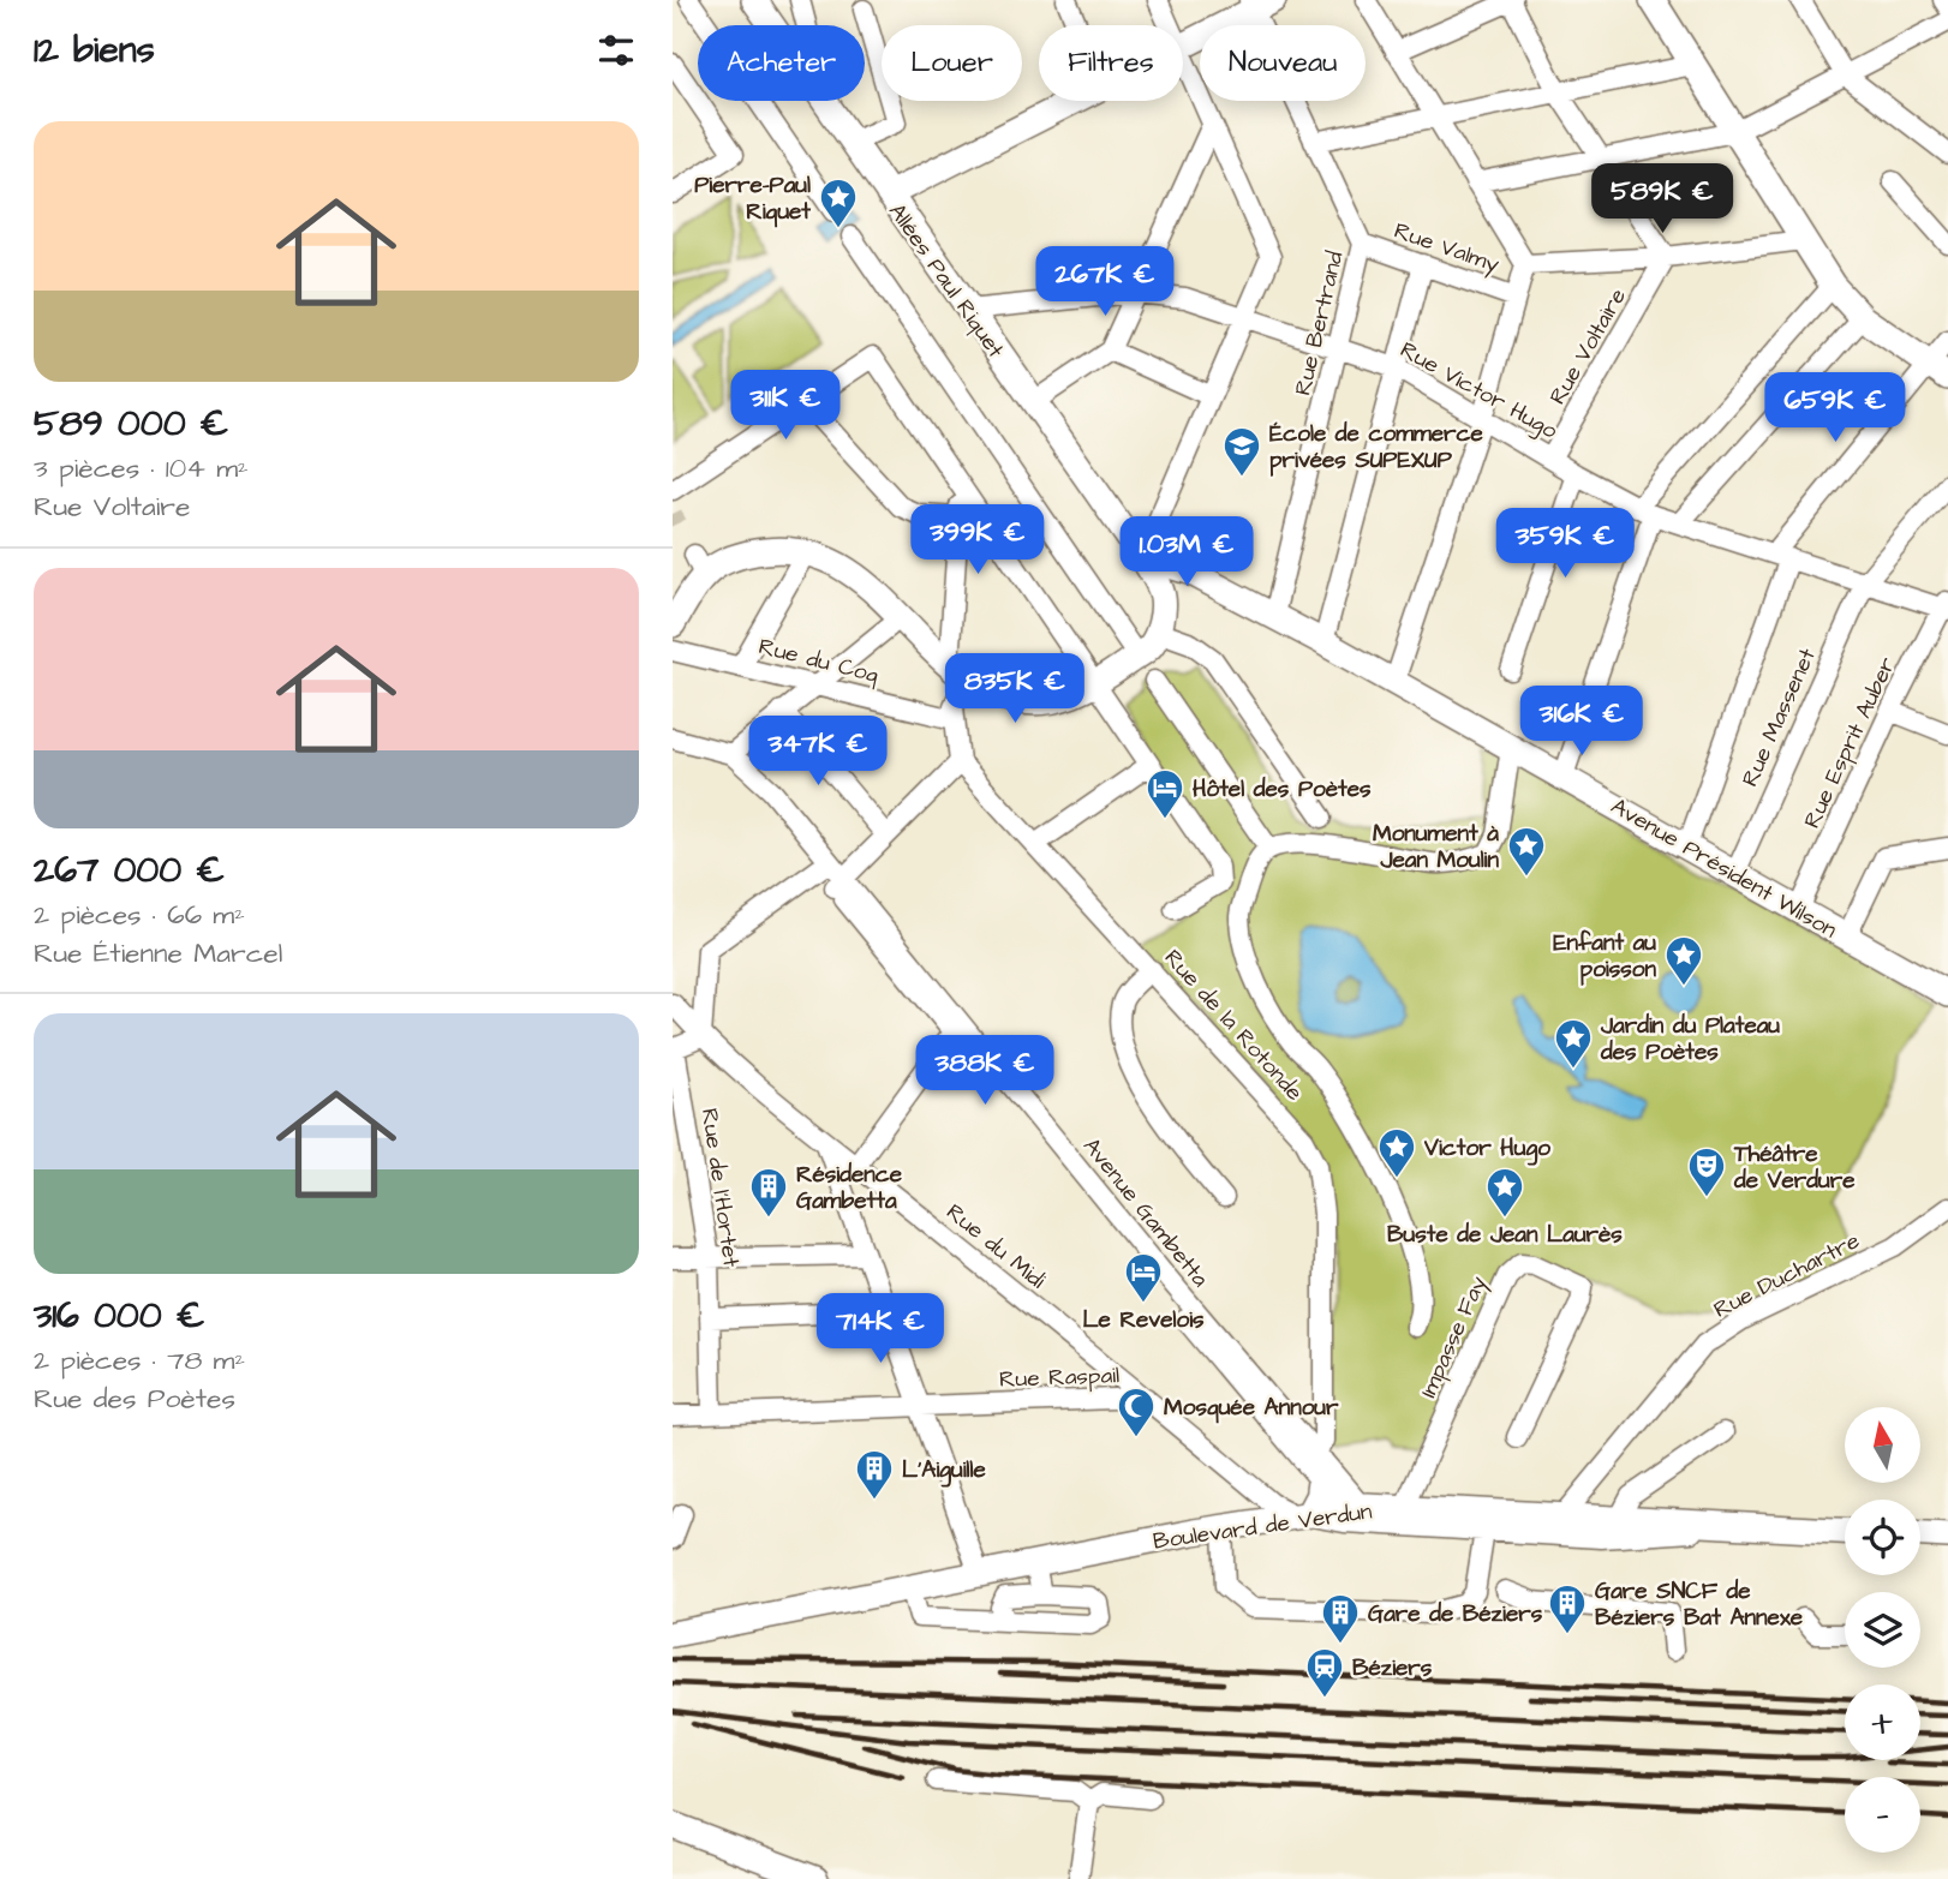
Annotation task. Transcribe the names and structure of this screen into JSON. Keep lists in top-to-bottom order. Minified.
{"streets":{"main road":["Allées Paul Riquet","Avenue Président Wilson","Boulevard de Verdun"],"street":["Rue Valmy","Rue Bertrand","Rue Voltaire","Rue Victor Hugo","Rue du Coq","Rue Massenet","Rue Esprit Auber","Rue de la Rotonde","Rue de l'Hortet","Avenue Gambetta","Rue du Midi","Rue Duchartre","Impasse Fay","Rue Raspail"]},"crossings":[["Rue Valmy","Rue Bertrand"],["Allées Paul Riquet","Rue Victor Hugo"],["Allées Paul Riquet","Avenue Président Wilson"],["Rue Bertrand","Rue Victor Hugo"],["Rue Bertrand","Avenue Président Wilson"],["Rue Voltaire","Rue Victor Hugo"],["Rue Victor Hugo","Rue Massenet"],["Rue Victor Hugo","Rue Esprit Auber"],["Rue Massenet","Avenue Président Wilson"],["Rue Esprit Auber","Avenue Président Wilson"],["Rue de la Rotonde","Avenue Gambetta"],["Rue de l'Hortet","Rue du Midi"],["Rue de l'Hortet","Rue Raspail"],["Avenue Gambetta","Boulevard de Verdun"],["Rue du Midi","Rue Raspail"],["Rue du Midi","Boulevard de Verdun"],["Rue Duchartre","Boulevard de Verdun"],["Impasse Fay","Boulevard de Verdun"]],"places":{"place":["Pierre-Paul Riquet","Monument à Jean Moulin","Enfant au poisson","Jardin du Plateau des Poètes","Victor Hugo","Buste de Jean Laurès"],"school or university":["École de commerce privées SUPEXUP"],"hotel":["Hôtel des Poètes","Le Revelois"],"theatre":["Théâtre de Verdure"],"building":["Résidence Gambetta","L'Aiguille","Gare SNCF de Béziers Bat Annexe","Gare de Béziers"],"mosque":["Mosquée Annour"],"station":["Béziers"]},"north":"top","page":{"heading":"12 biens","chip":["Acheter","Louer","Filtres","Nouveau"],"list":[{"name":"589 000 €","note":"3 pièces · 104 m² · Rue Voltaire"},{"name":"267 000 €","note":"2 pièces · 66 m² · Rue Étienne Marcel"},{"name":"316 000 €","note":"2 pièces · 78 m² · Rue des Poètes"}],"price":["589K €","267K €","311K €","659K €","399K €","359K €","1.03M €","835K €","316K €","347K €","388K €","714K €"],"map_buttons":["+","−"]}}
